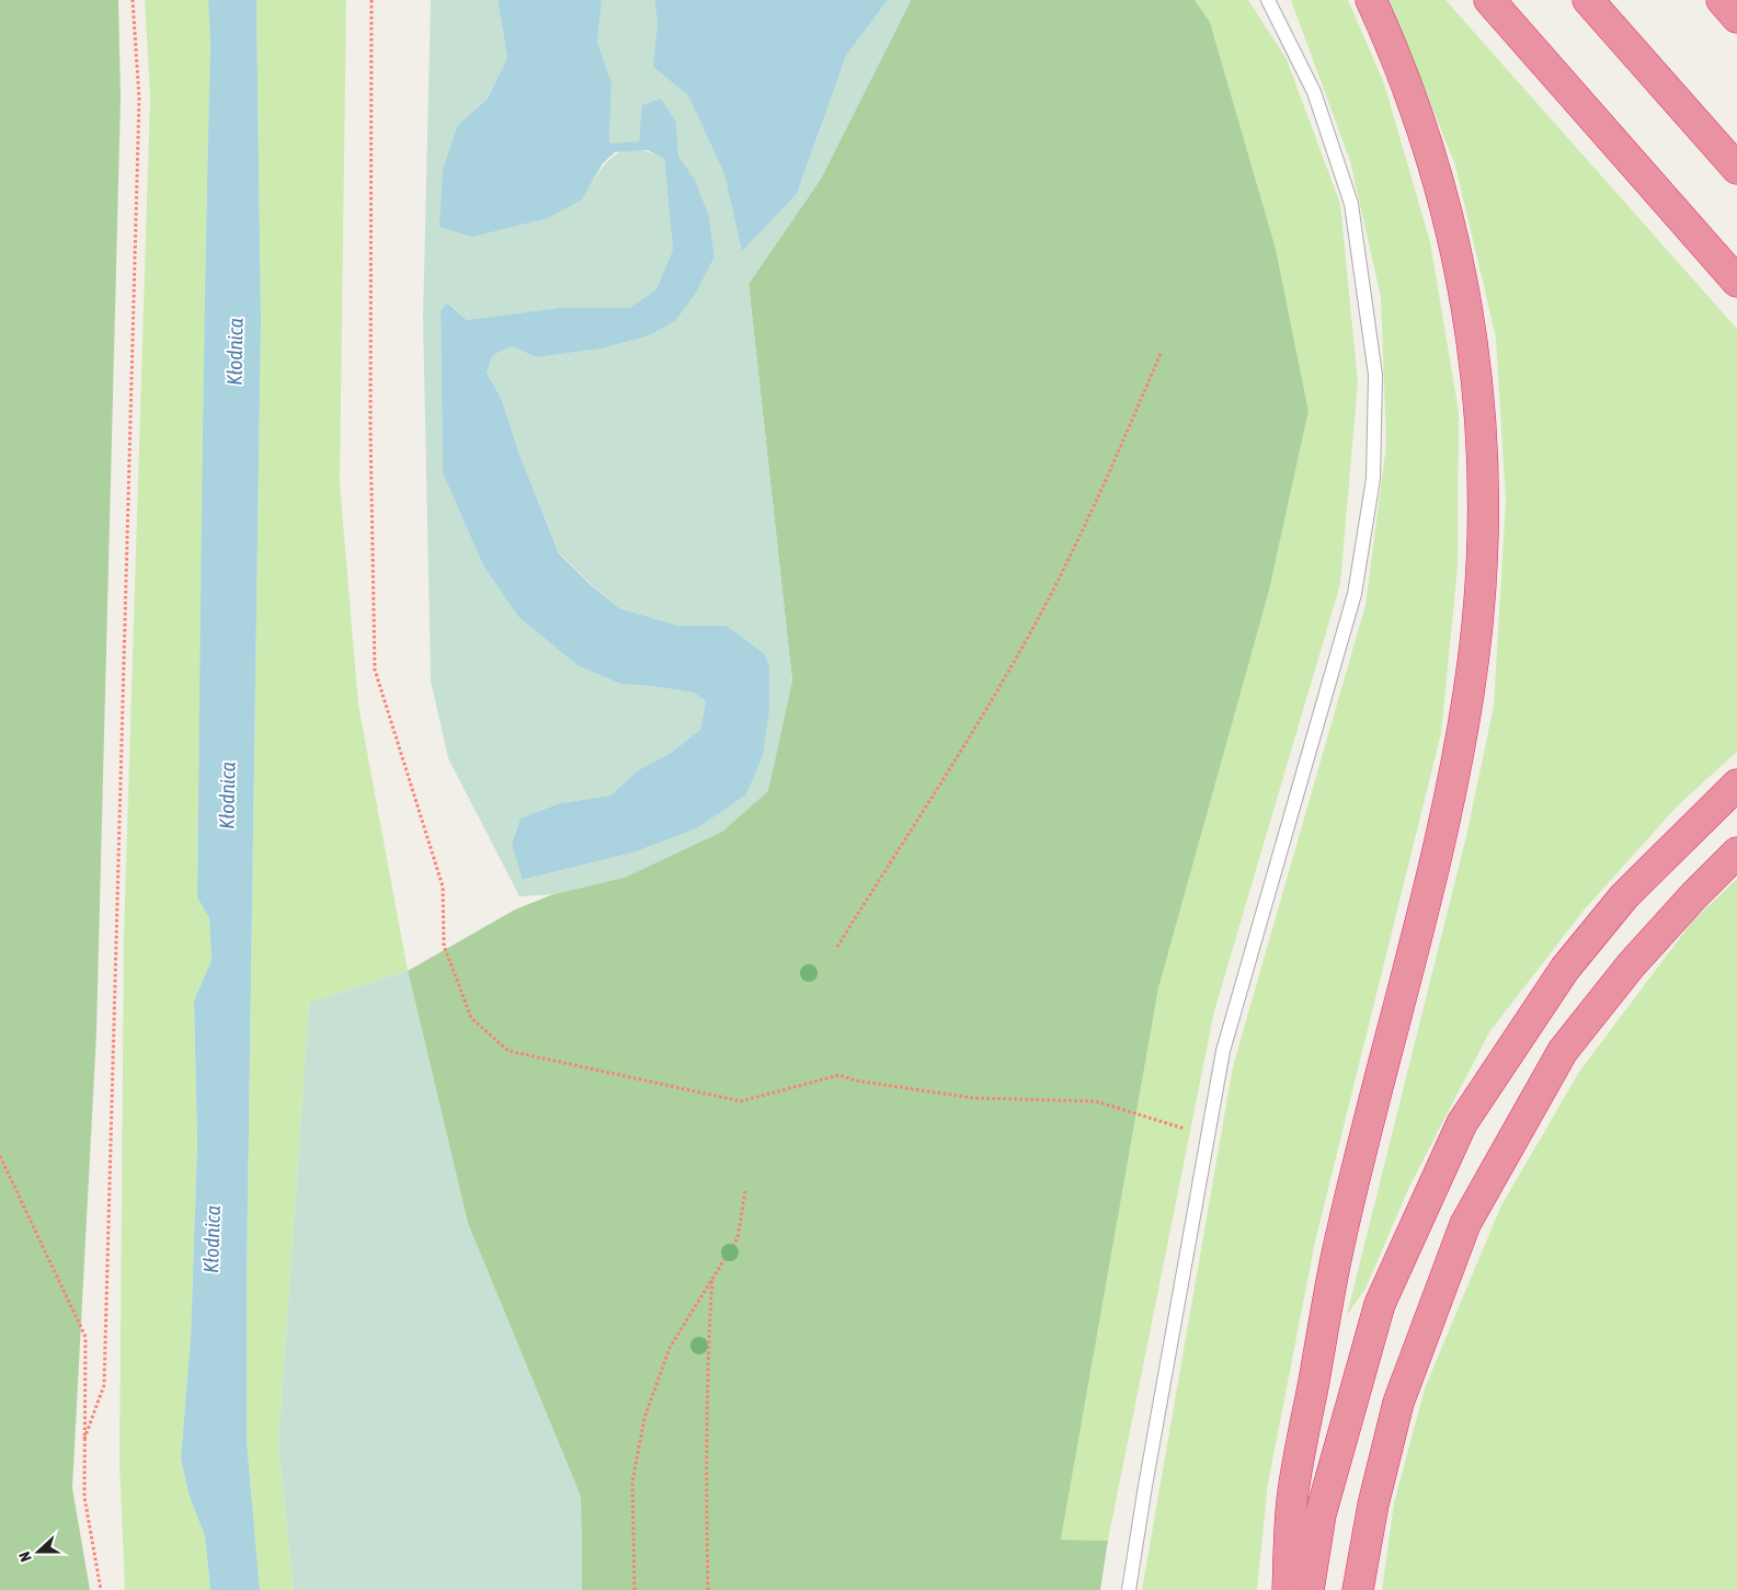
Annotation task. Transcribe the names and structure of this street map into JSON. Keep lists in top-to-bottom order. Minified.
{"water":["Kłodnica"],"north":"left"}
